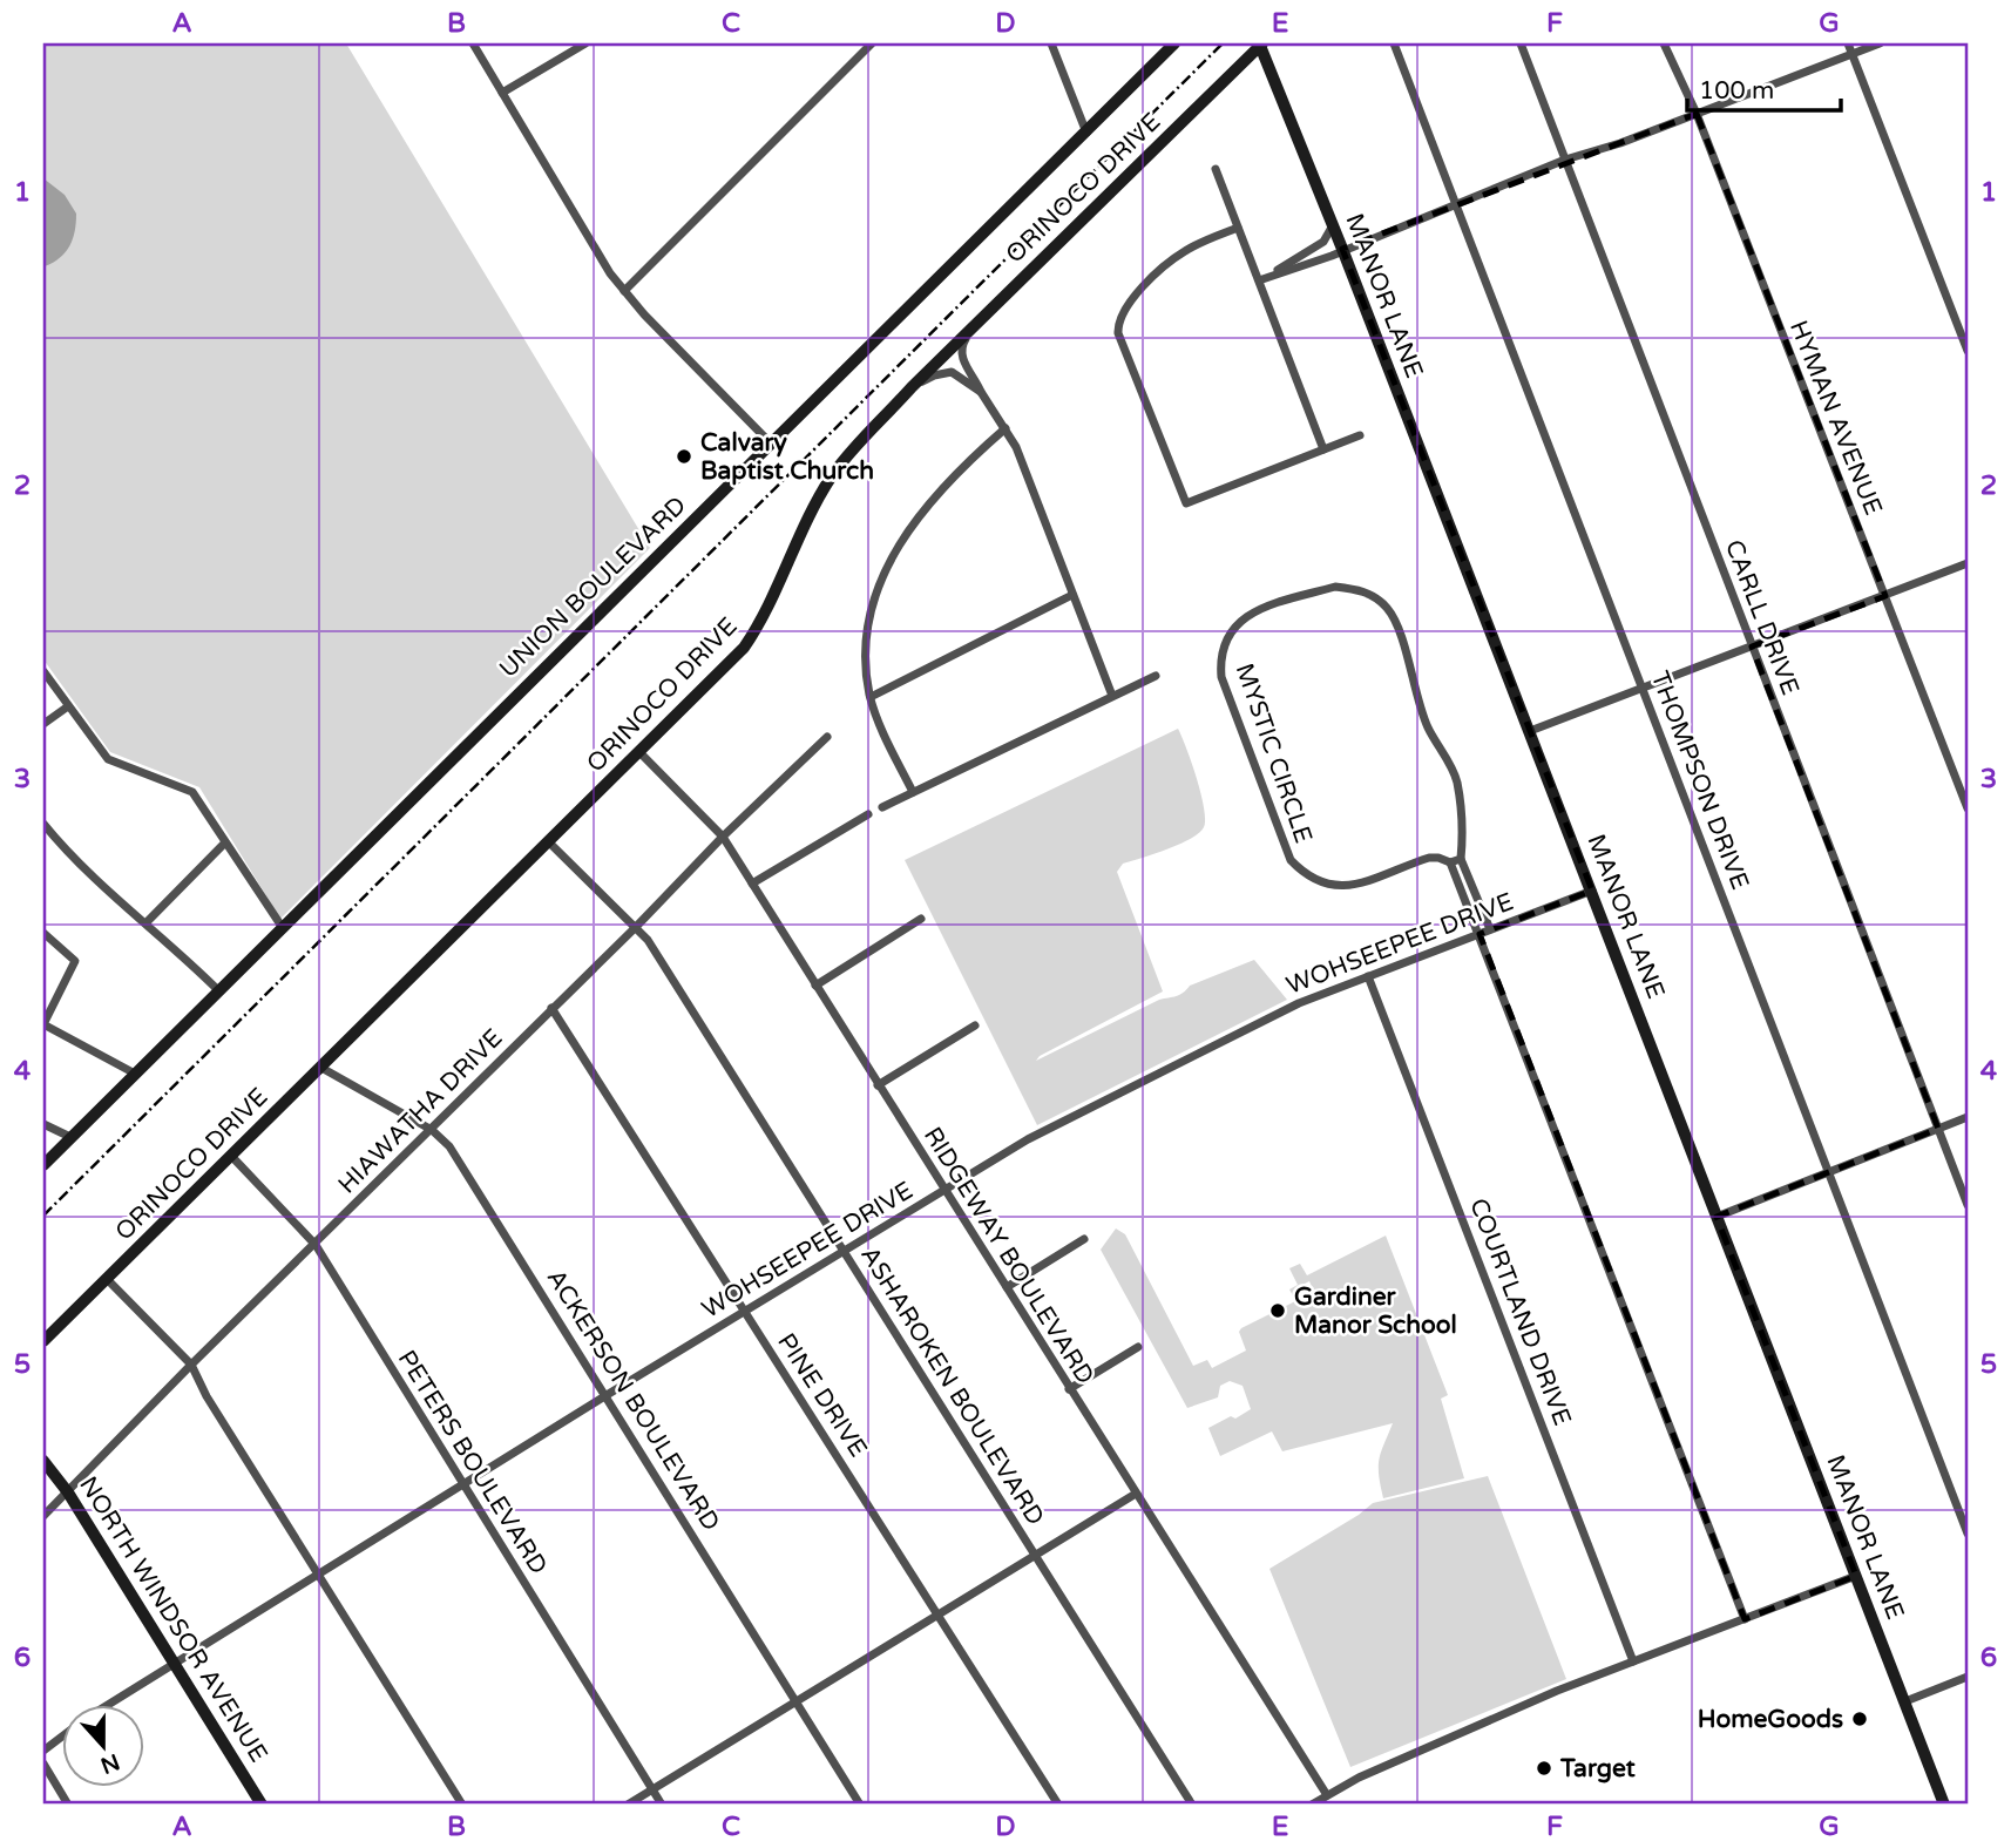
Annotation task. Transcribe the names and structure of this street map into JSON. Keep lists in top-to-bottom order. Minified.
{"streets":{"street":["ORINOCO DRIVE","MANOR LANE","HYMAN AVENUE","UNION BOULEVARD","CARLL DRIVE","MYSTIC CIRCLE","THOMPSON DRIVE","WOHSEEPEE DRIVE","HIAWATHA DRIVE","RIDGEWAY BOULEVARD","COURTLAND DRIVE","ASHAROKEN BOULEVARD","PINE DRIVE","ACKERSON BOULEVARD","PETERS BOULEVARD","NORTH WINDSOR AVENUE"]},"crossings":[["ORINOCO DRIVE","MANOR LANE"],["ORINOCO DRIVE","RIDGEWAY BOULEVARD"],["ORINOCO DRIVE","ASHAROKEN BOULEVARD"],["ORINOCO DRIVE","ACKERSON BOULEVARD"],["ORINOCO DRIVE","PETERS BOULEVARD"],["MANOR LANE","WOHSEEPEE DRIVE"],["MYSTIC CIRCLE","WOHSEEPEE DRIVE"],["WOHSEEPEE DRIVE","RIDGEWAY BOULEVARD"],["WOHSEEPEE DRIVE","COURTLAND DRIVE"],["WOHSEEPEE DRIVE","ASHAROKEN BOULEVARD"],["WOHSEEPEE DRIVE","PINE DRIVE"],["WOHSEEPEE DRIVE","ACKERSON BOULEVARD"],["WOHSEEPEE DRIVE","PETERS BOULEVARD"],["WOHSEEPEE DRIVE","NORTH WINDSOR AVENUE"],["HIAWATHA DRIVE","RIDGEWAY BOULEVARD"],["HIAWATHA DRIVE","ASHAROKEN BOULEVARD"],["HIAWATHA DRIVE","PINE DRIVE"],["HIAWATHA DRIVE","ACKERSON BOULEVARD"],["HIAWATHA DRIVE","PETERS BOULEVARD"],["HIAWATHA DRIVE","NORTH WINDSOR AVENUE"]],"places":["Calvary Baptist Church","Gardiner Manor School","HomeGoods","Target"],"scale_bar":"100 m","north":"bottom","grid":{"columns":["A","B","C","D","E","F","G"],"rows":["1","2","3","4","5","6"]}}
